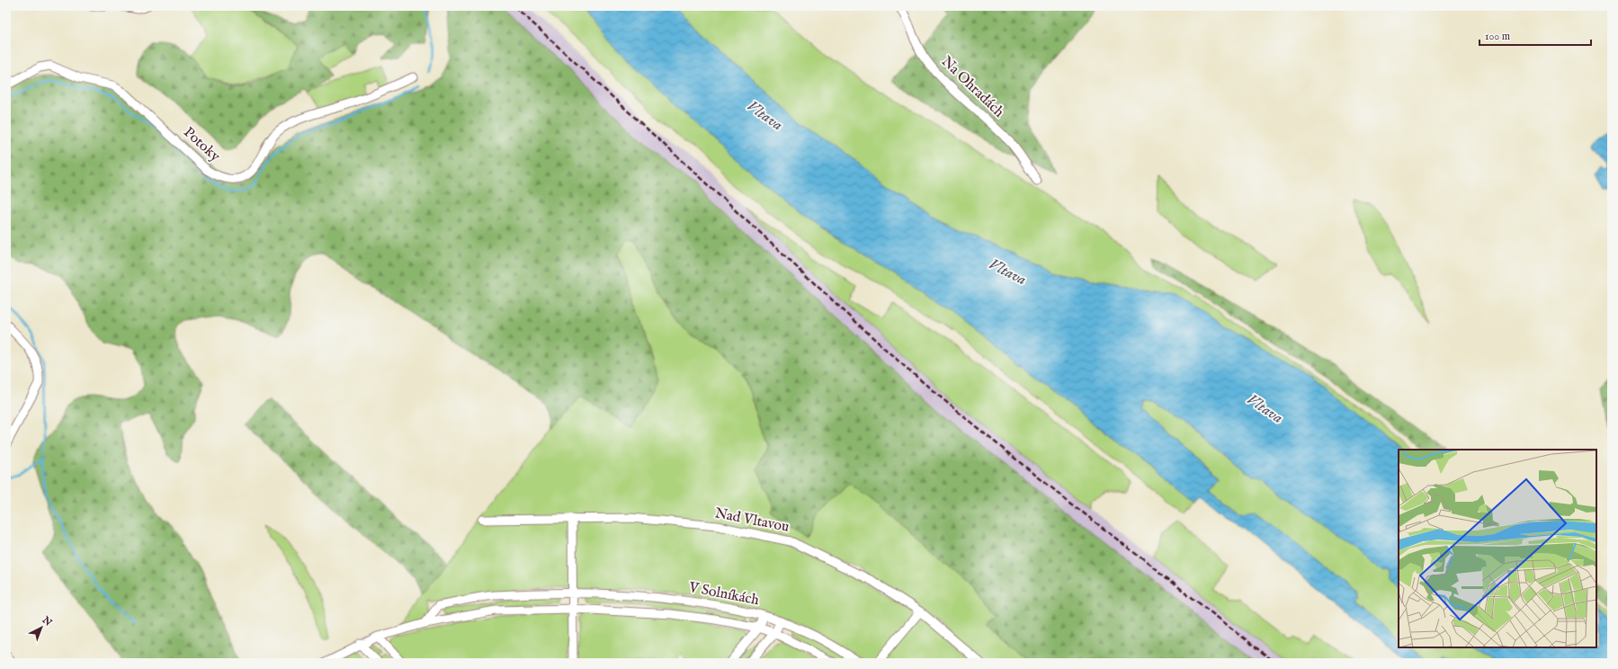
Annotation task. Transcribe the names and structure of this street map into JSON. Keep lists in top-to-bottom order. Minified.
{"streets":{"street":["Na Ohradách","Potoky","Nad Vltavou","V Solníkách"]},"water":["Vltava"],"scale_bar":"100 m","north":"top right"}
